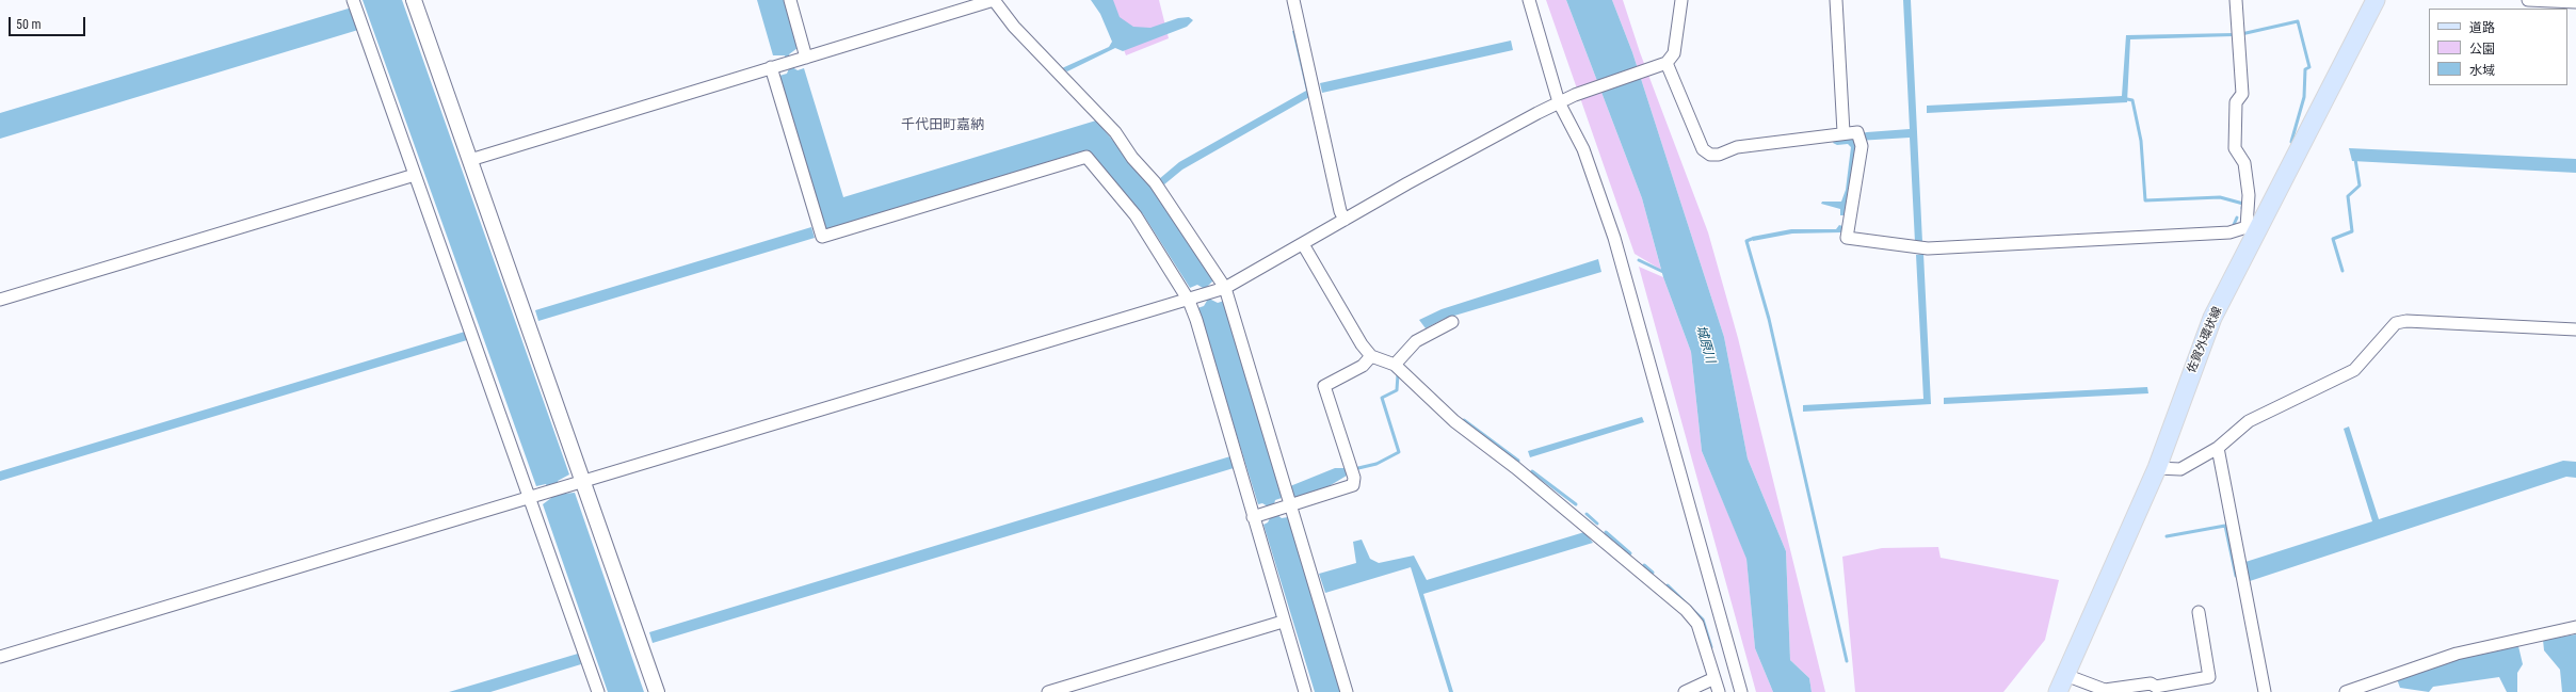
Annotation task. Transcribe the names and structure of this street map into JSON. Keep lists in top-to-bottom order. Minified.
{"streets":{"main road":["佐賀外環状線"]},"districts":["千代田町嘉納"],"water":["城原川"],"legend":["道路","公園","水域"],"scale_bar":"50 m"}
